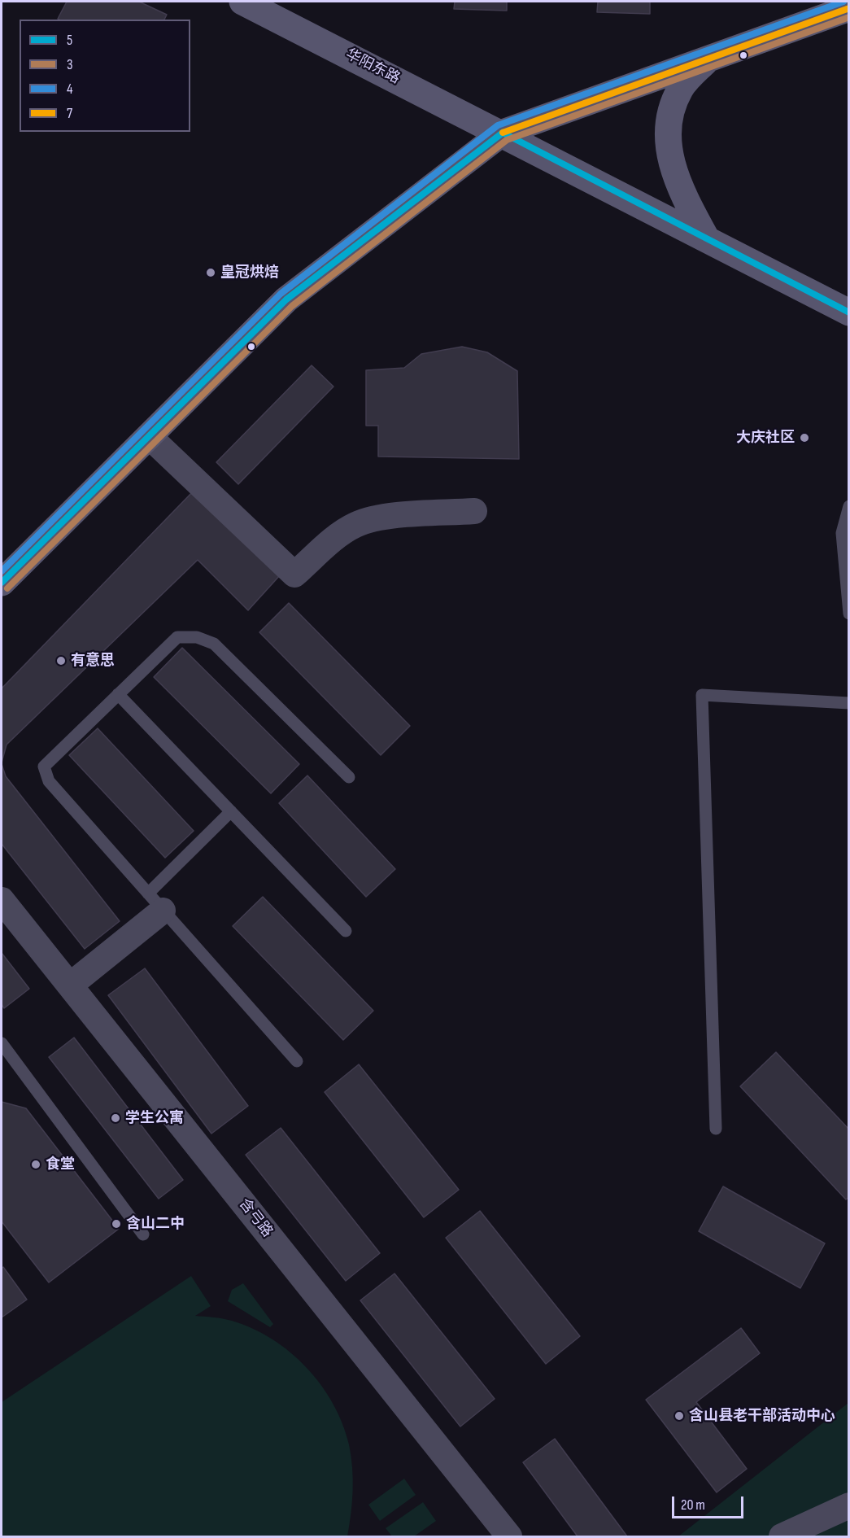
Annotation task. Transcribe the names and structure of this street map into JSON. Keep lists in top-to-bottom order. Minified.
{"streets":{"main road":["华阳东路"],"street":["含弓路"]},"places":["皇冠烘焙","大庆社区","有意思","学生公寓","食堂","含山二中","含山县老干部活动中心"],"lines":["transit line 4","transit line 7","transit line 3","transit line 5"],"legend":["5","3","4","7"],"scale_bar":"20 m"}
